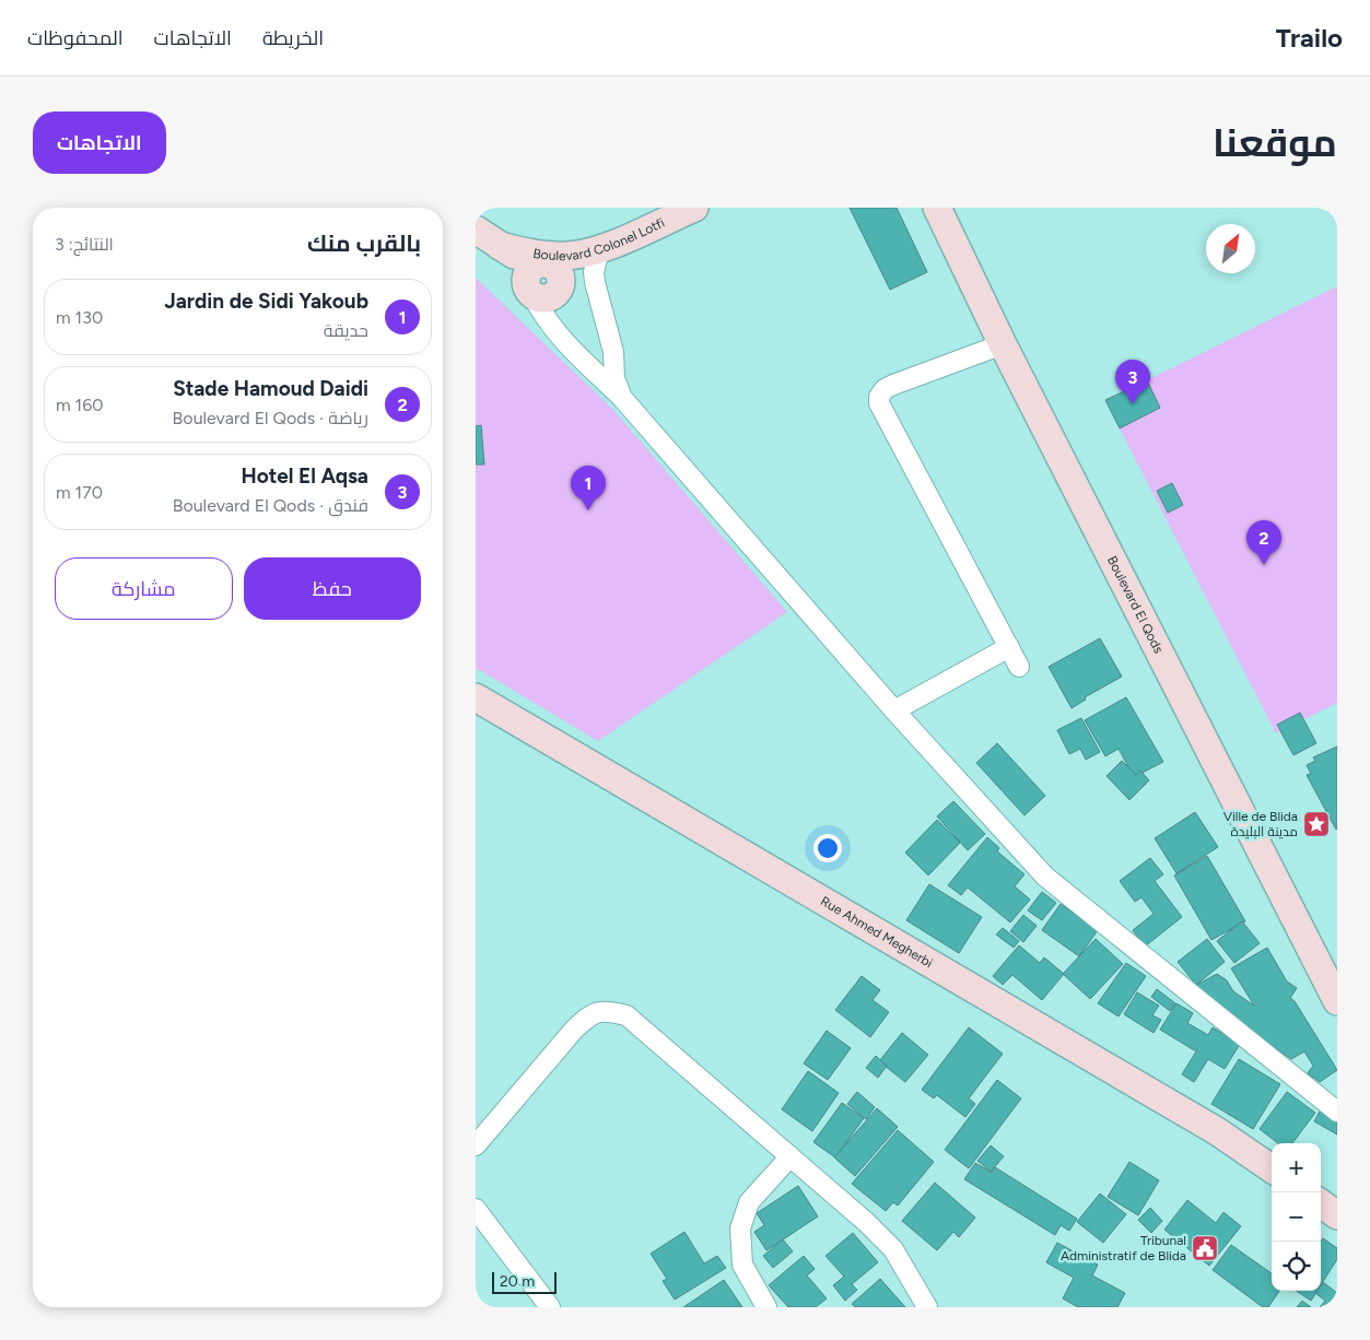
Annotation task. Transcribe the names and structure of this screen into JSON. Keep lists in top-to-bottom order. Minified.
{"streets":{"main road":["Boulevard Colonel Lotfi","Boulevard El Qods","Rue Ahmed Megherbi"]},"places":{"place":["Ville de Blida مدينة البليدة"],"public building":["Tribunal Administratif de Blida"]},"scale_bar":"20 m","north":"top right","page":{"header":"Trailo","nav":["الخريطة","الاتجاهات","المحفوظات"],"title":"موقعنا","buttons":["الاتجاهات",["حفظ","مشاركة"]],"heading":["بالقرب منك","النتائج: 3"],"list":[{"mark":"1","name":"Jardin de Sidi Yakoub","note":"حديقة","value":"130 m"},{"mark":"2","name":"Stade Hamoud Daidi","note":"رياضة · Boulevard El Qods","value":"160 m"},{"mark":"3","name":"Hotel El Aqsa","note":"فندق · Boulevard El Qods","value":"170 m"}],"pins":["3","1","2"],"map_buttons":["+","−"],"scale":"20 m"}}
